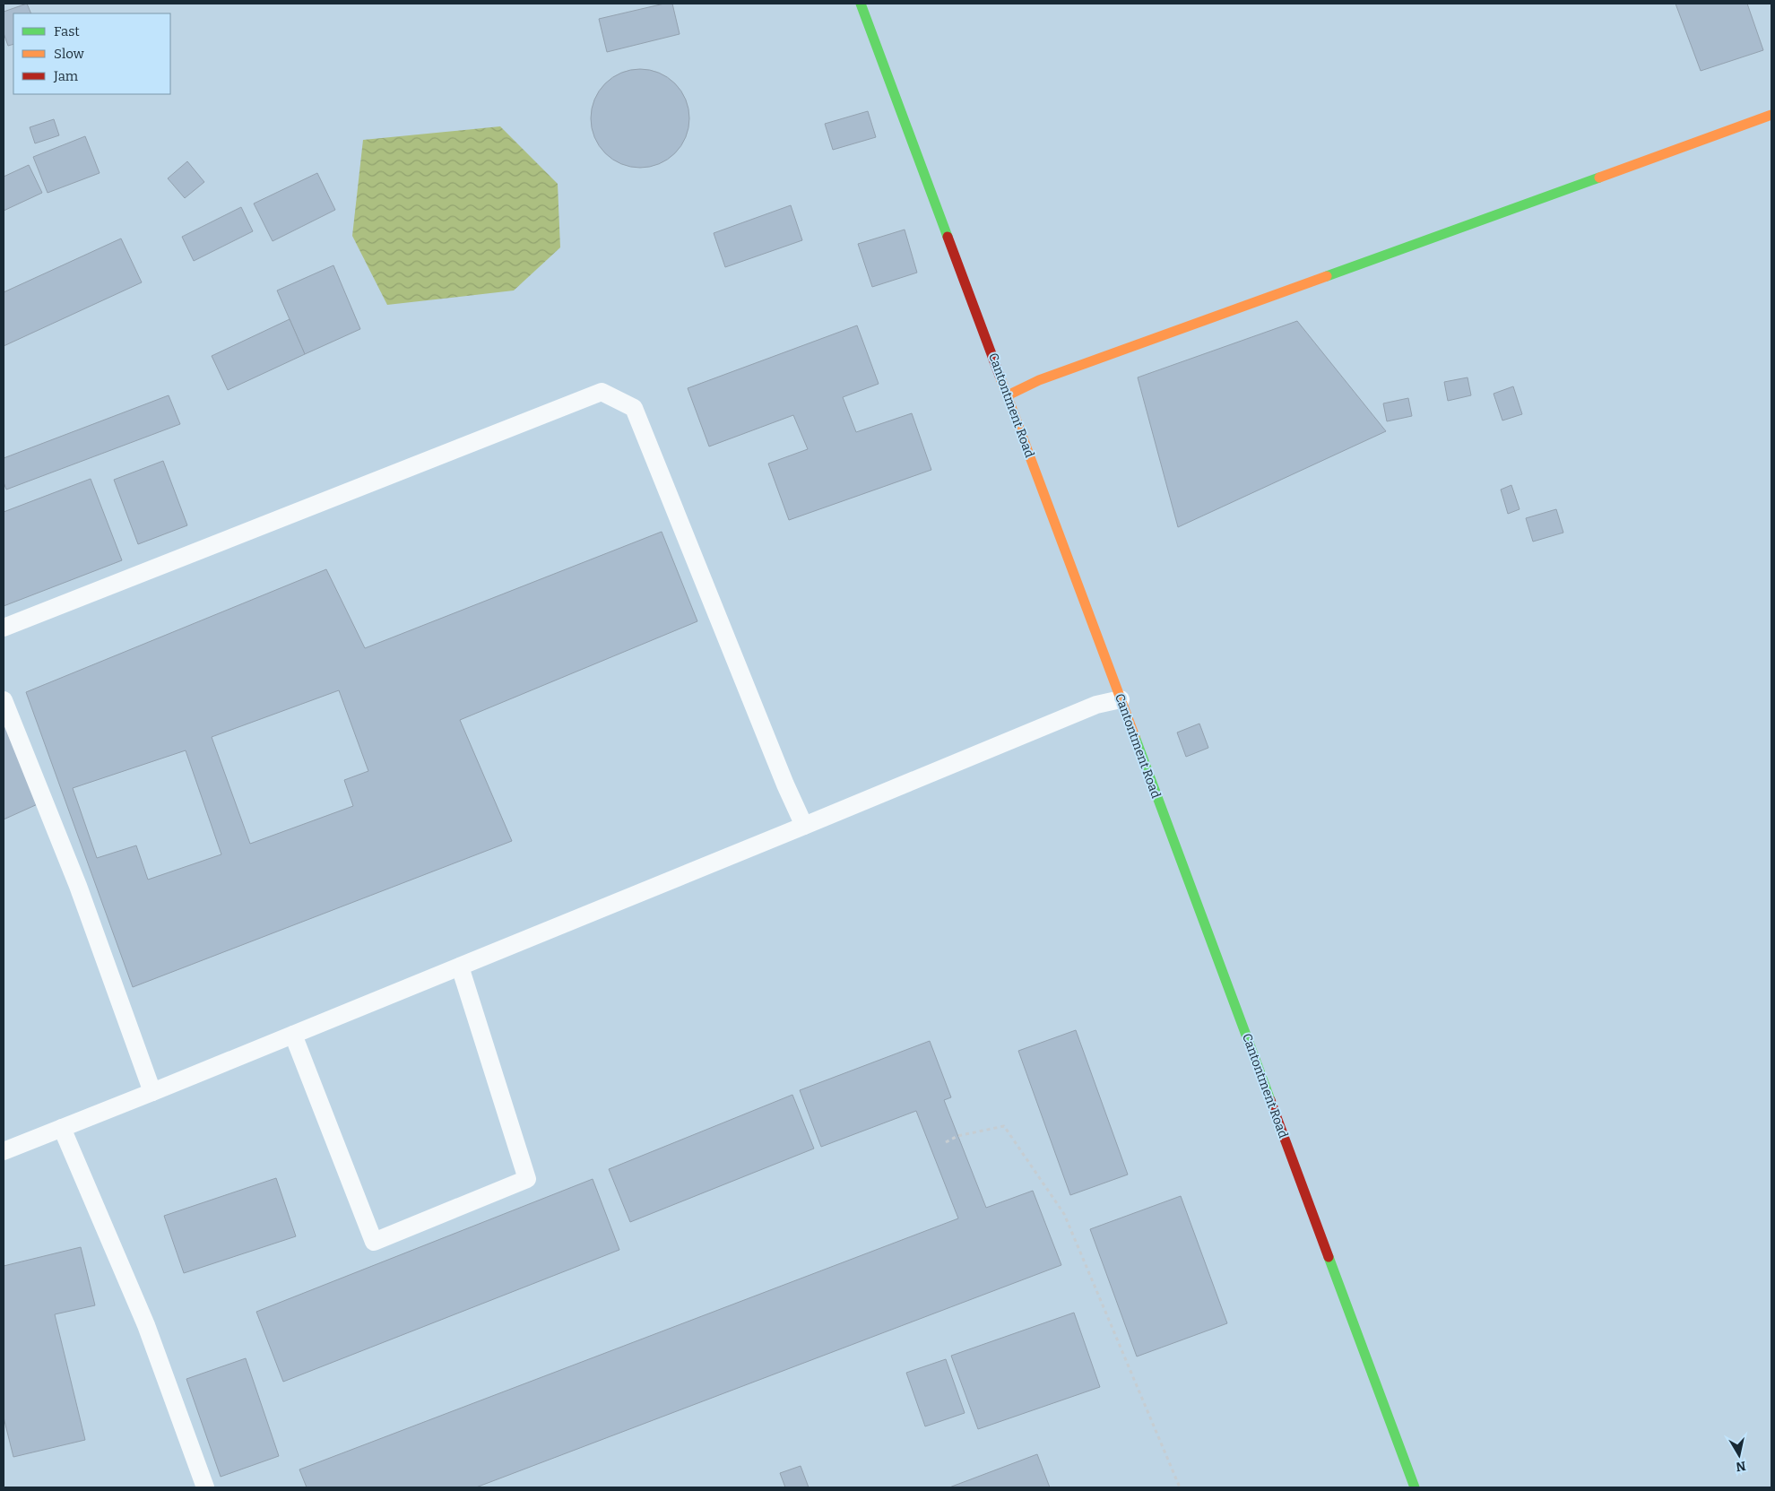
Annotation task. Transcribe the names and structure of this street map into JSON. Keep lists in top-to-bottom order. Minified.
{"streets":{"street":["Cantontment Road"]},"legend":["Fast","Slow","Jam"],"north":"bottom"}
